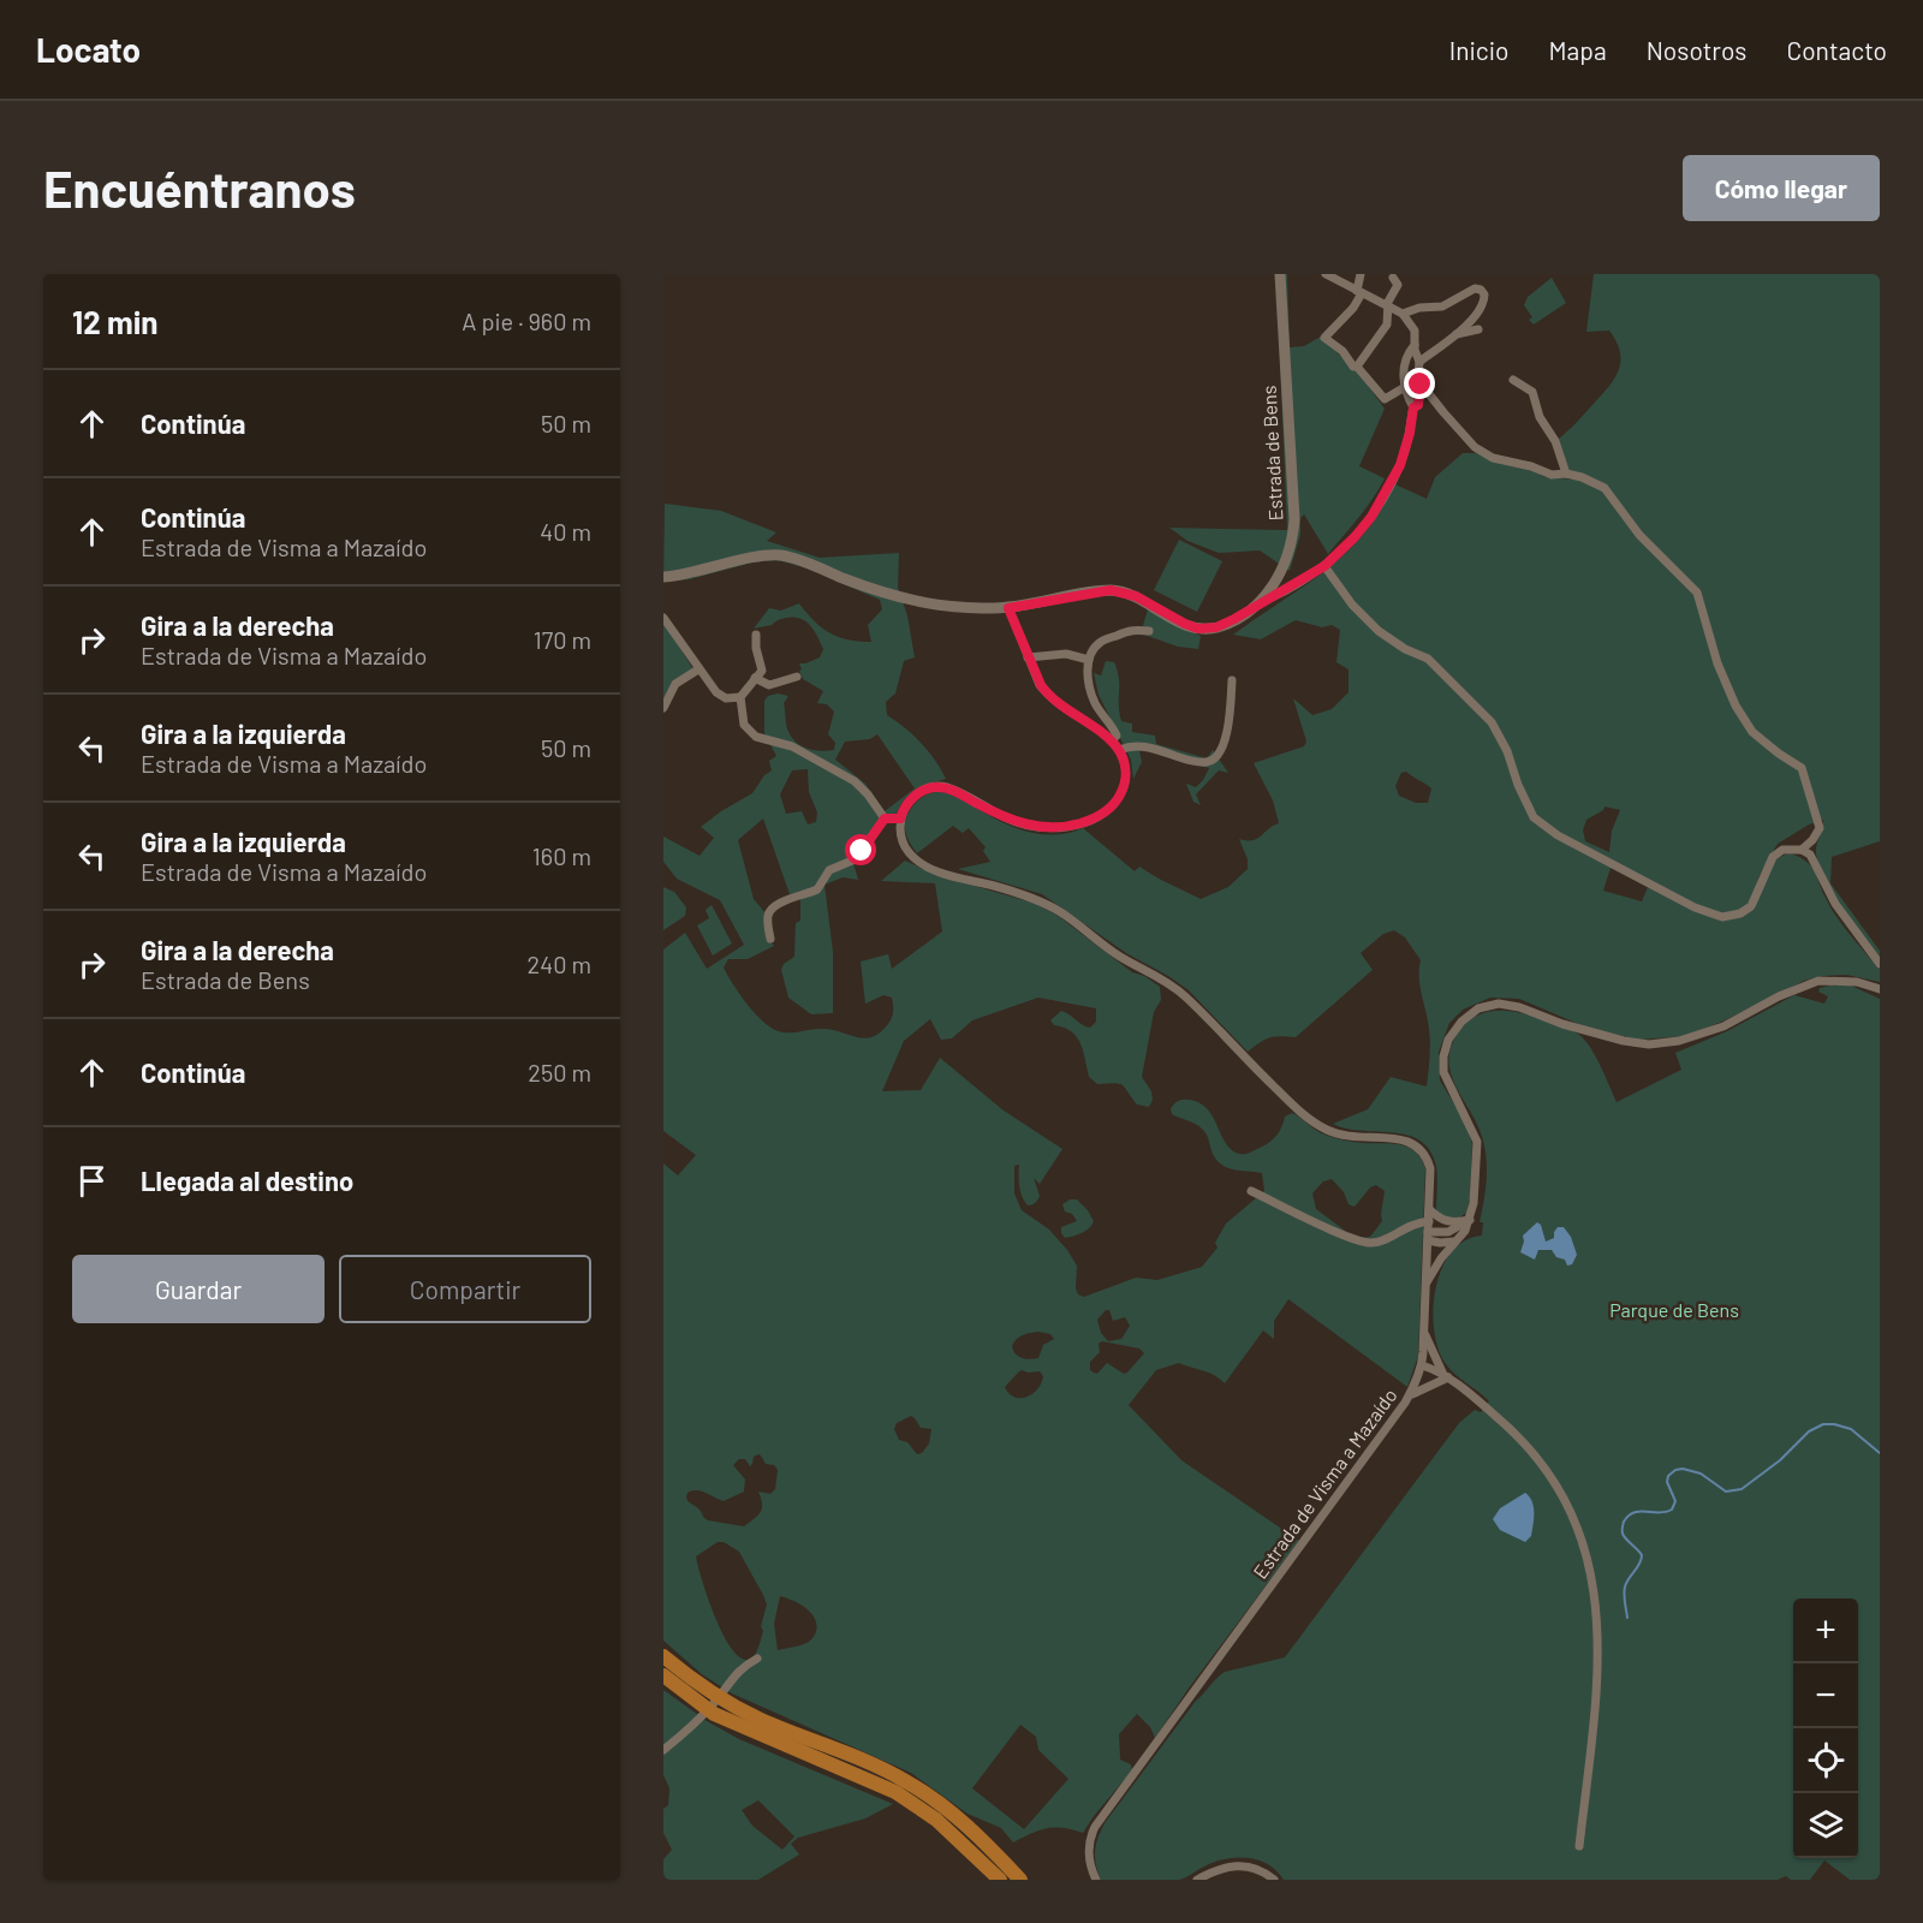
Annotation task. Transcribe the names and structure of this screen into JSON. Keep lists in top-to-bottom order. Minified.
{"streets":{"street":["Estrada de Bens","Estrada de Visma a Mazaído"]},"parks":["Parque de Bens"],"page":{"header":"Locato","nav":["Inicio","Mapa","Nosotros","Contacto"],"buttons":["Cómo llegar",["Guardar","Compartir"]],"title":"Encuéntranos","heading":["12 min","A pie · 960 m"],"list":[["Continúa","50 m"],["Continúa","Estrada de Visma a Mazaído","40 m"],["Gira a la derecha","Estrada de Visma a Mazaído","170 m"],["Gira a la izquierda","Estrada de Visma a Mazaído","50 m"],["Gira a la izquierda","Estrada de Visma a Mazaído","160 m"],["Gira a la derecha","Estrada de Bens","240 m"],["Continúa","250 m"],"Llegada al destino"],"map_buttons":["+","−"]}}
